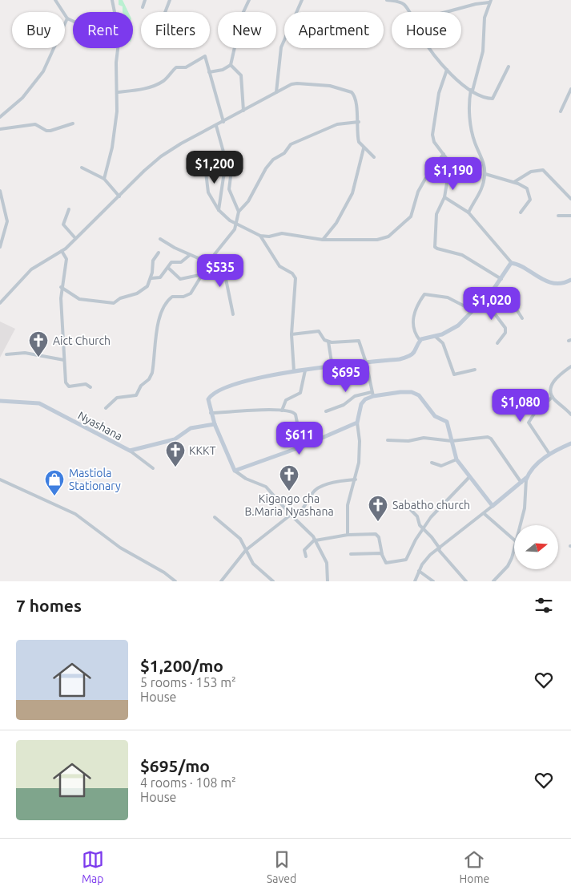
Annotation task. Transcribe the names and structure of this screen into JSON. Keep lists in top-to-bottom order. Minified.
{"streets":{"street":["Nyashana"]},"places":{"church":["Aict Church","KKKT","Kigango cha B.Maria Nyashana","Sabatho church"],"shop":["Mastiola Stationary"]},"north":"right","page":{"chip":["Buy","Rent","Filters","New","Apartment","House"],"price":["$1,200","$1,190","$535","$1,020","$695","$1,080","$611"],"heading":"7 homes","list":[{"name":"$1,200/mo","note":"5 rooms · 153 m² · House"},{"name":"$695/mo","note":"4 rooms · 108 m² · House"}],"tabs":["Map","Saved","Home"]}}
